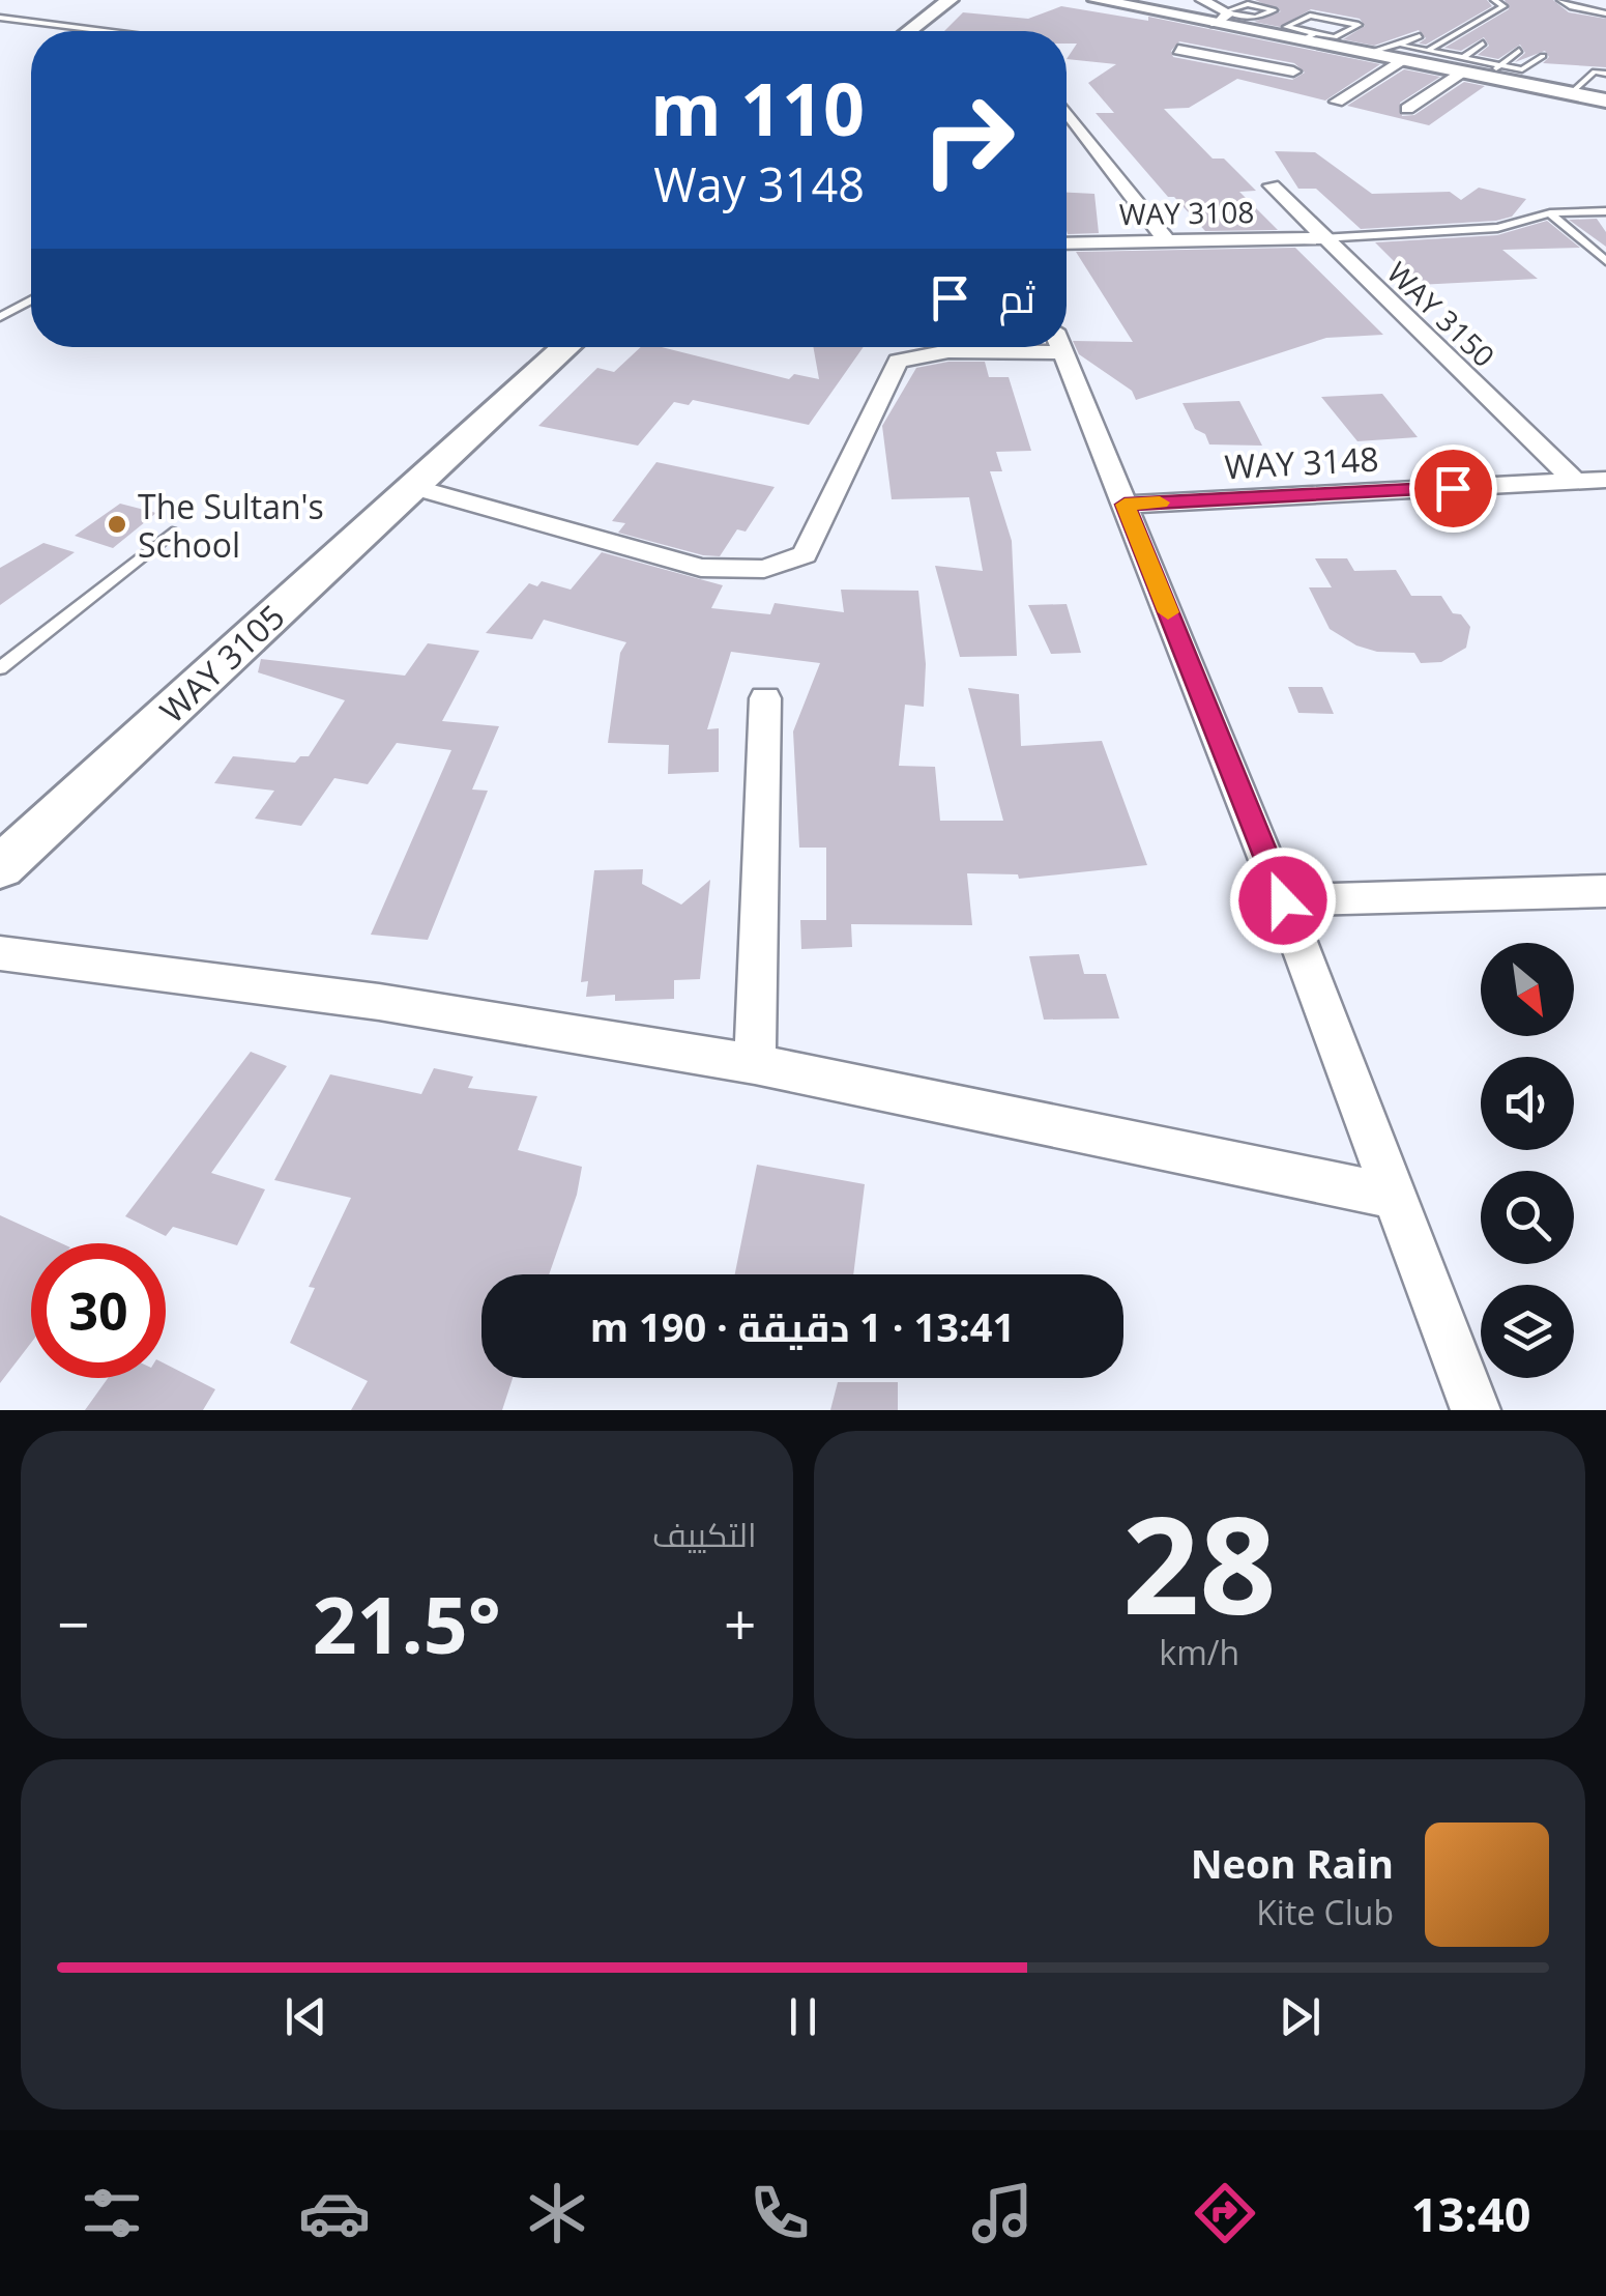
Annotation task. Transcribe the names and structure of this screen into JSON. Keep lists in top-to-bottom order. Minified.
{"streets":{"street":["WAY 3108","WAY 3150","WAY 3148","WAY 3105"]},"crossings":[["WAY 3108","WAY 3150"],["WAY 3150","WAY 3148"]],"places":["The Sultan's School"],"north":"bottom right","page":{"turn":["110 m","Way 3148"],"then":"ثم","limit":"30","trip":"13:41 · 1 دقيقة · 190 m","tile":[["28","km/h"],"التكييف"],"heat":["−","21.5°","+"],"song":["Neon Rain","Kite Club"],"tabs":"13:40"}}
